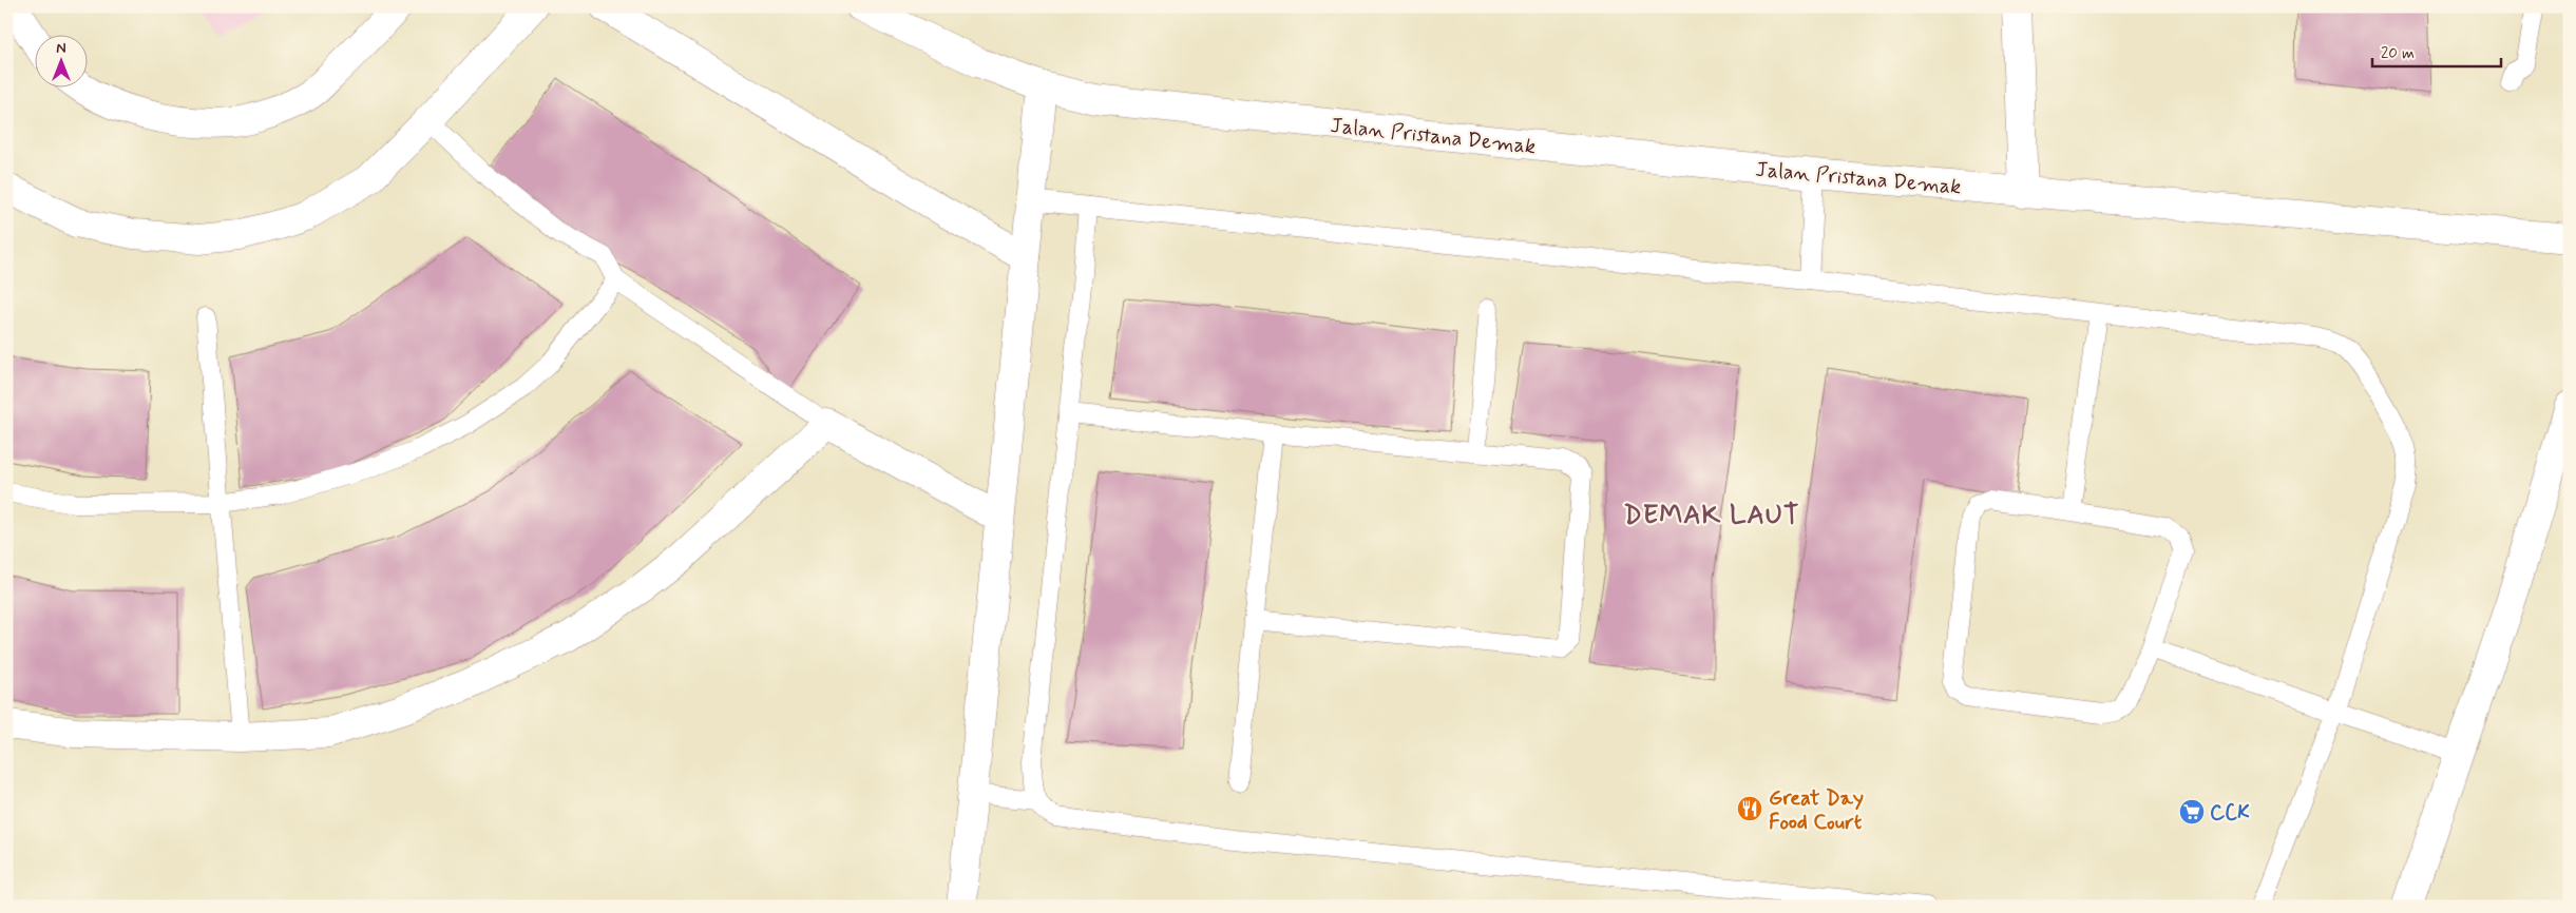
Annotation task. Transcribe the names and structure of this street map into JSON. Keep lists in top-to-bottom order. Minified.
{"streets":{"street":["Jalan Pristana Demak"]},"districts":["DEMAK LAUT"],"places":{"restaurant":["Great Day Food Court"],"supermarket":["CCK"]},"scale_bar":"20 m","north":"top"}
